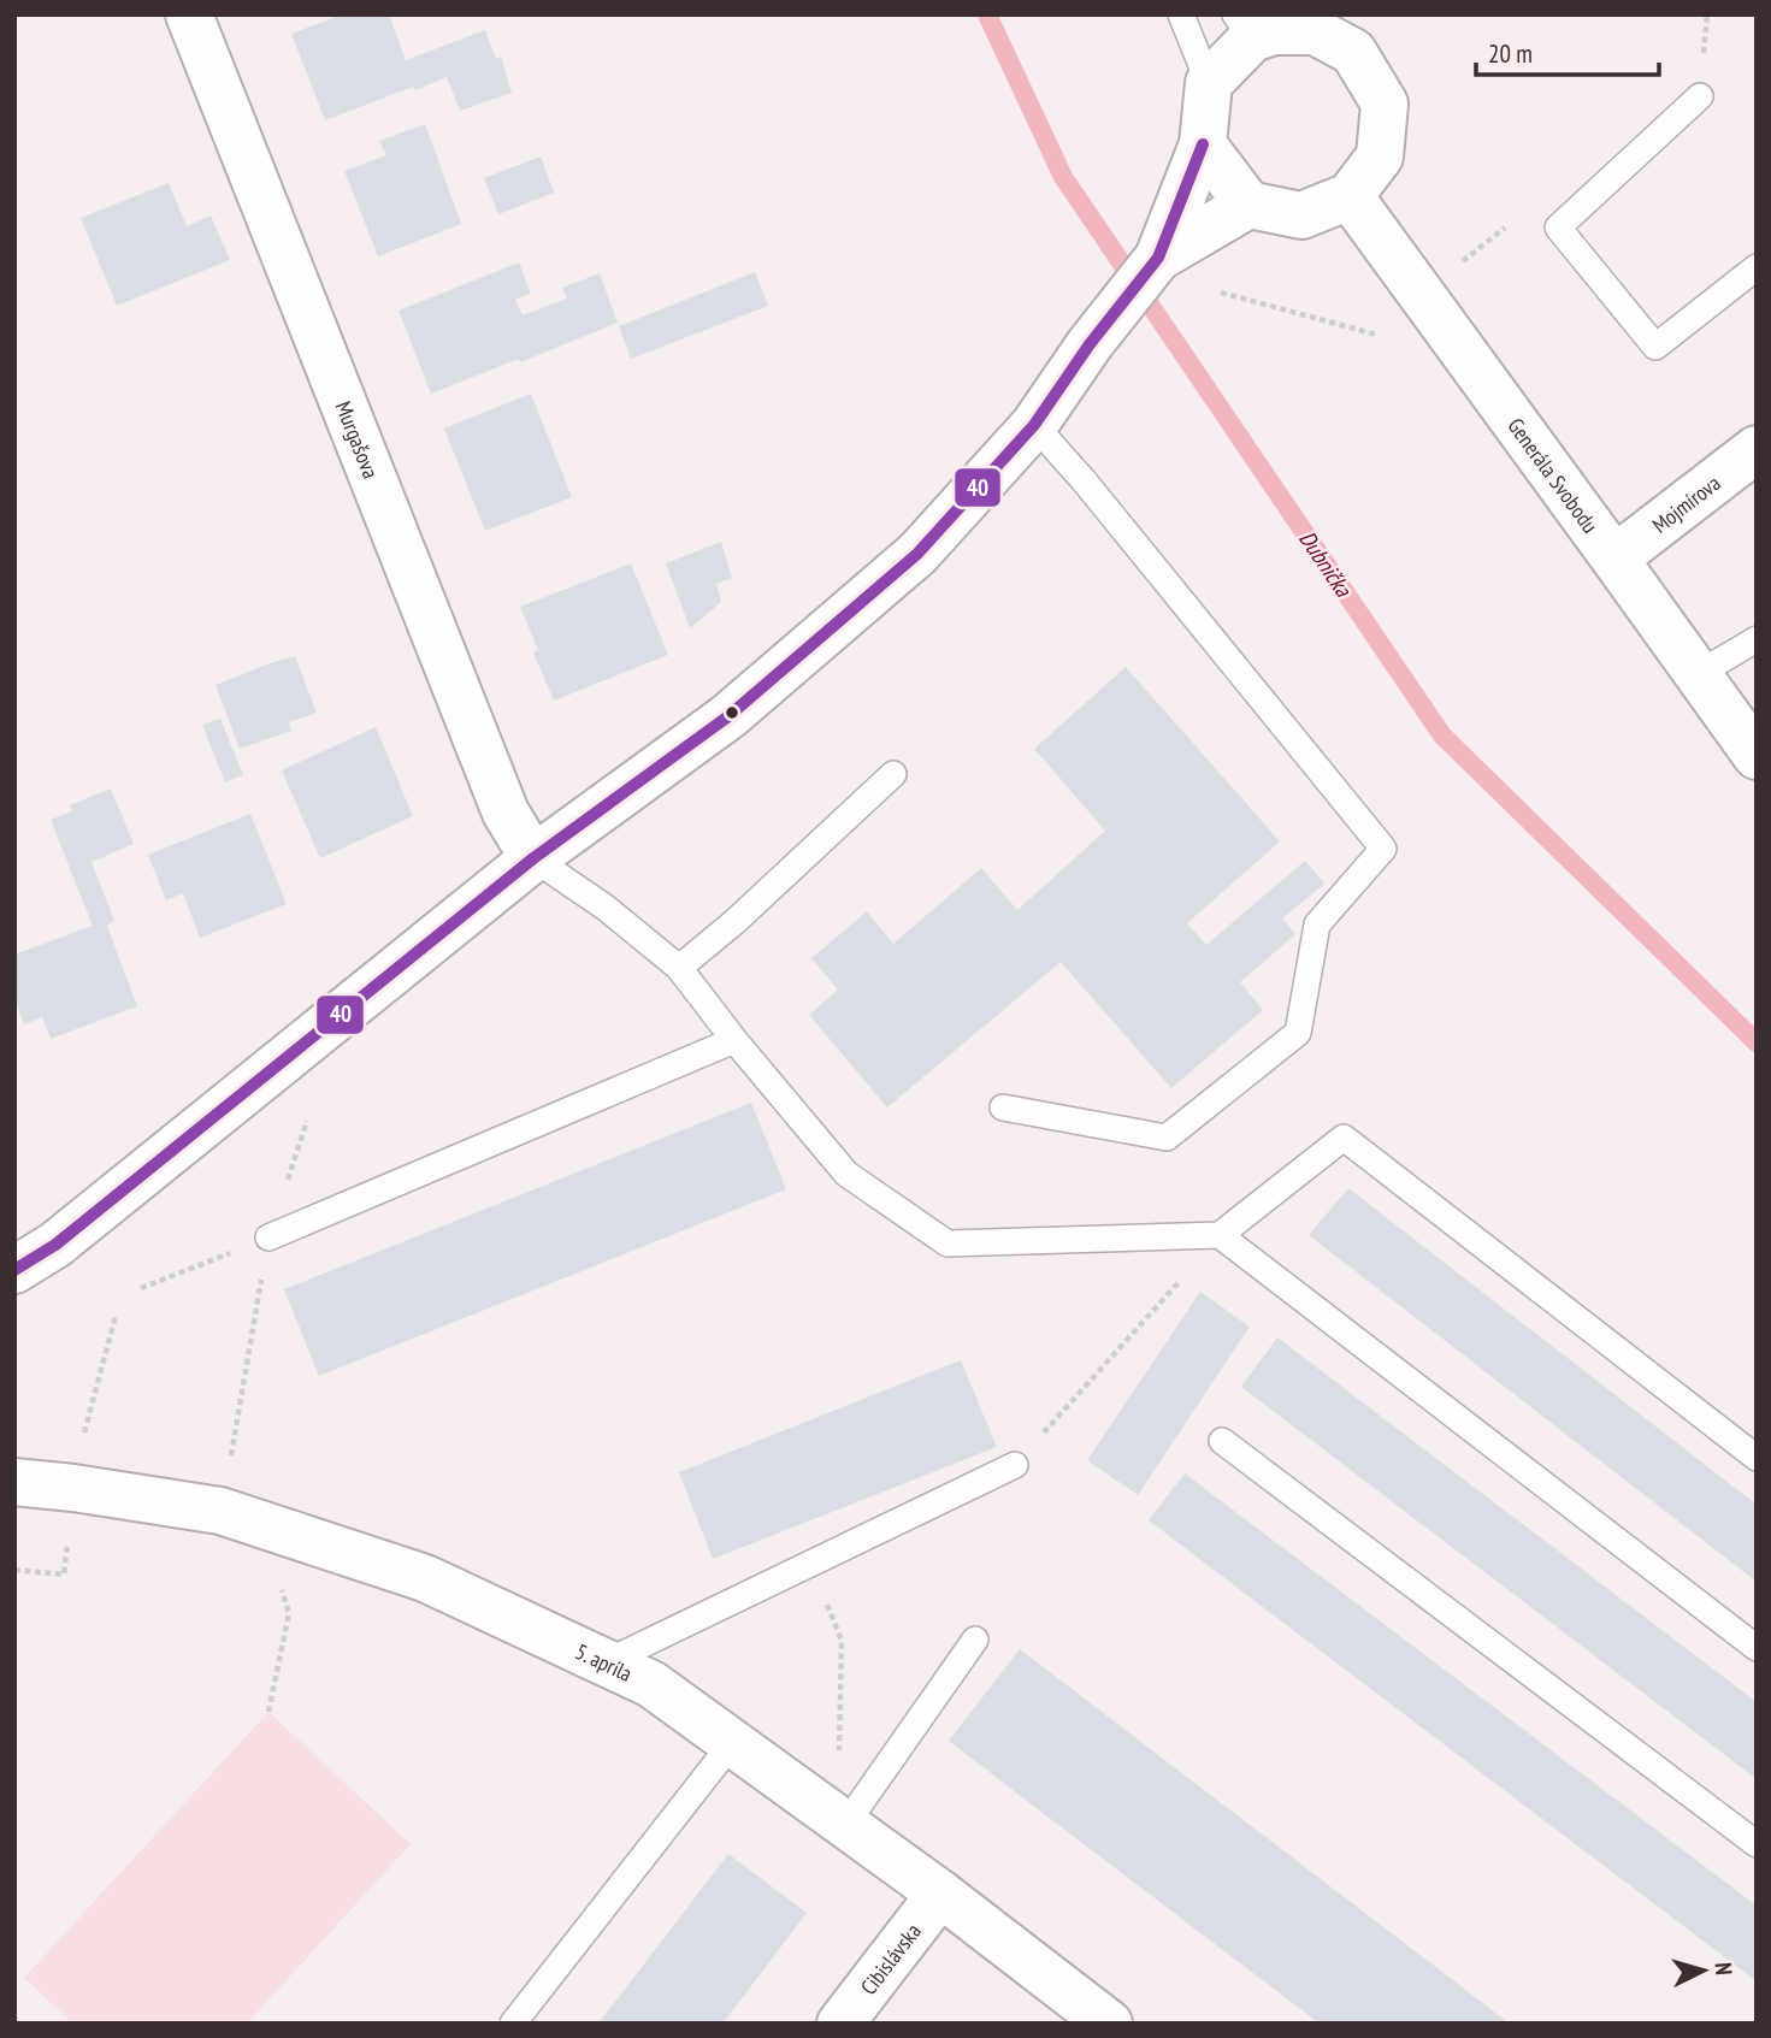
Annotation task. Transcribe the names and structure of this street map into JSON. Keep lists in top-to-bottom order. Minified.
{"streets":{"street":["Murgašova","Generála Svobodu","Mojmírova","5. apríla","Cibislávska"]},"crossings":[["Generála Svobodu","Mojmírova"],["5. apríla","Cibislávska"]],"water":["Dubnička"],"lines":["transit line 40"],"scale_bar":"20 m","north":"right"}
